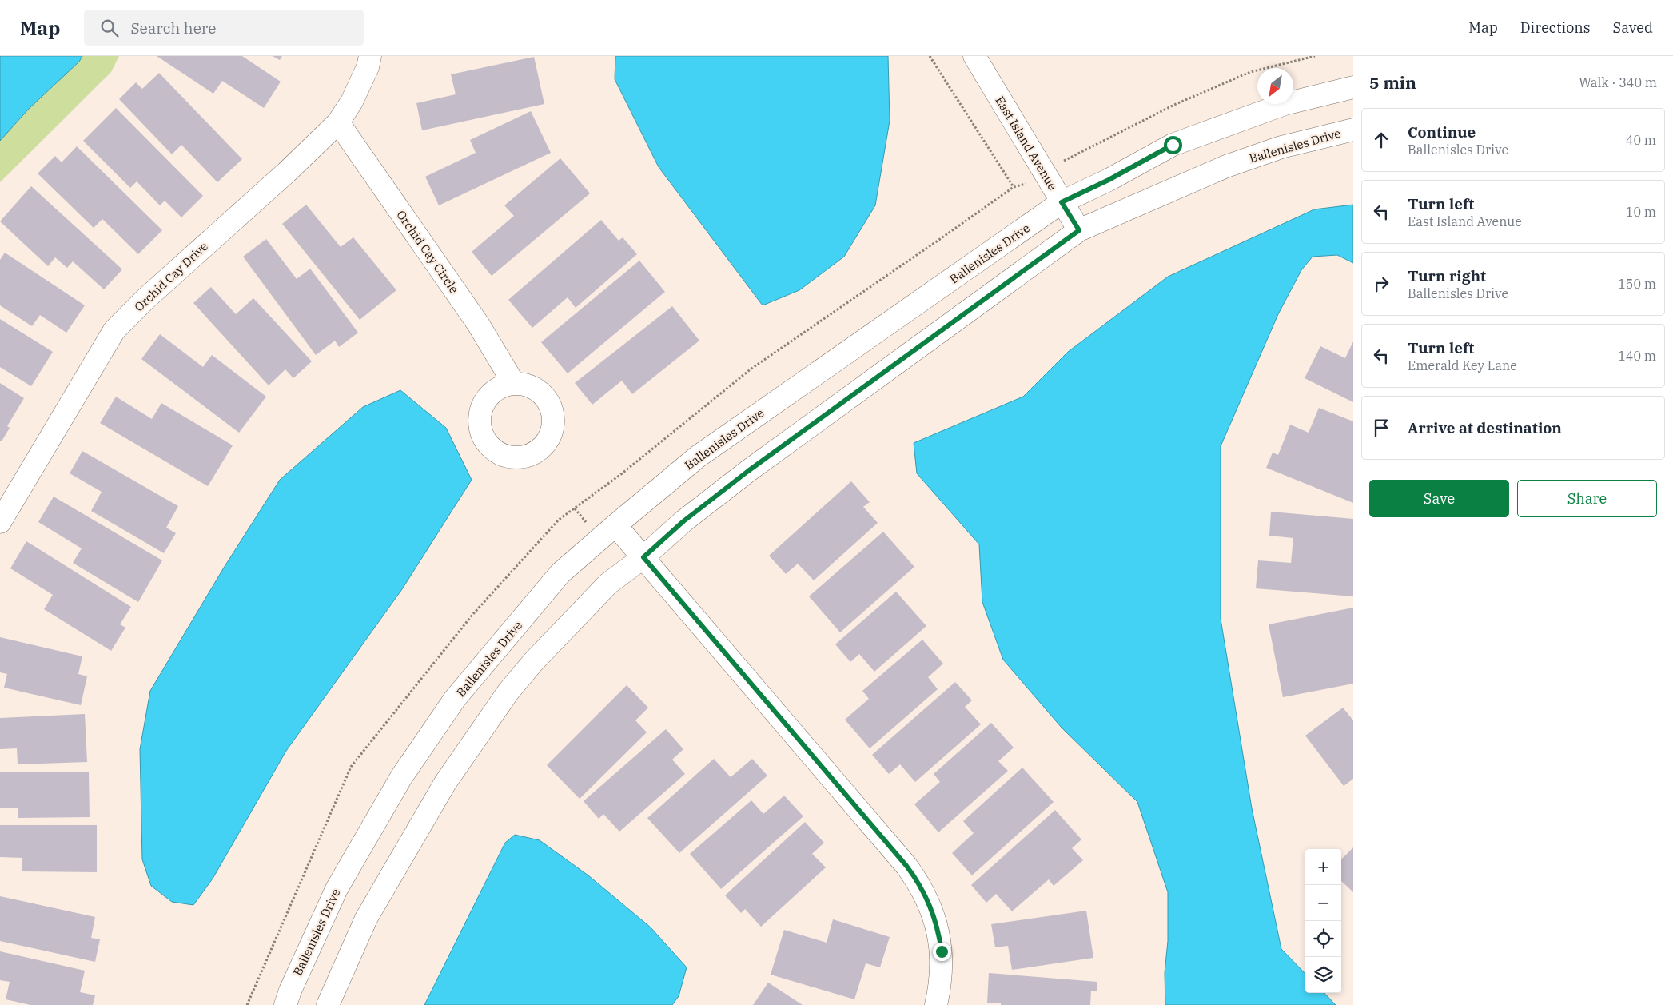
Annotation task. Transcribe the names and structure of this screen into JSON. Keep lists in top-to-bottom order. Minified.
{"streets":{"street":["East Island Avenue","Ballenisles Drive","Orchid Cay Circle","Orchid Cay Drive"]},"crossings":[["East Island Avenue","Ballenisles Drive"],["Orchid Cay Circle","Orchid Cay Drive"]],"north":"bottom left","page":{"header":"Map","search":"Search here","nav":["Map","Directions","Saved"],"heading":["5 min","Walk · 340 m"],"list":[["Continue","Ballenisles Drive","40 m"],["Turn left","East Island Avenue","10 m"],["Turn right","Ballenisles Drive","150 m"],["Turn left","Emerald Key Lane","140 m"],"Arrive at destination"],"buttons":["Save","Share"],"map_buttons":["+","−"]}}
